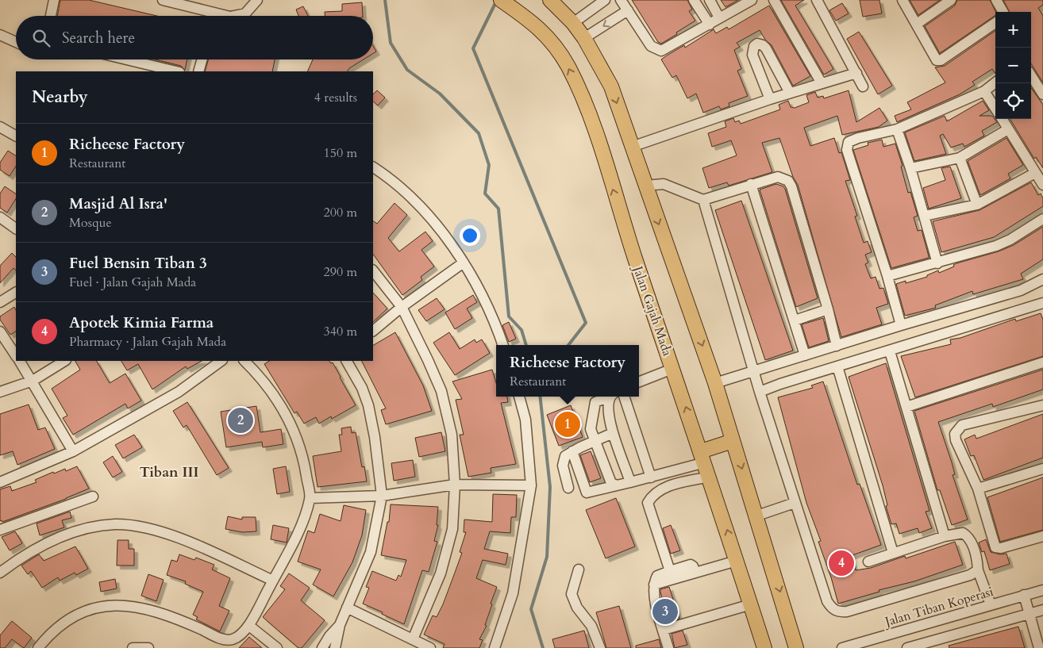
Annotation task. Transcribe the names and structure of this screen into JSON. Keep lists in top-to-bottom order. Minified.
{"streets":{"highway":["Jalan Gajah Mada"],"street":["Jalan Tiban Koperasi"]},"districts":["Tiban III"],"page":{"map_buttons":["+","−"],"search":"Search here","heading":["Nearby","4 results"],"list":[{"mark":"1","name":"Richeese Factory","note":"Restaurant","value":"150 m"},{"mark":"2","name":"Masjid Al Isra'","note":"Mosque","value":"200 m"},{"mark":"3","name":"Fuel Bensin Tiban 3","note":"Fuel · Jalan Gajah Mada","value":"290 m"},{"mark":"4","name":"Apotek Kimia Farma","note":"Pharmacy · Jalan Gajah Mada","value":"340 m"}],"popup":["Richeese Factory","Restaurant"],"pins":["2","1","4","3"]}}
